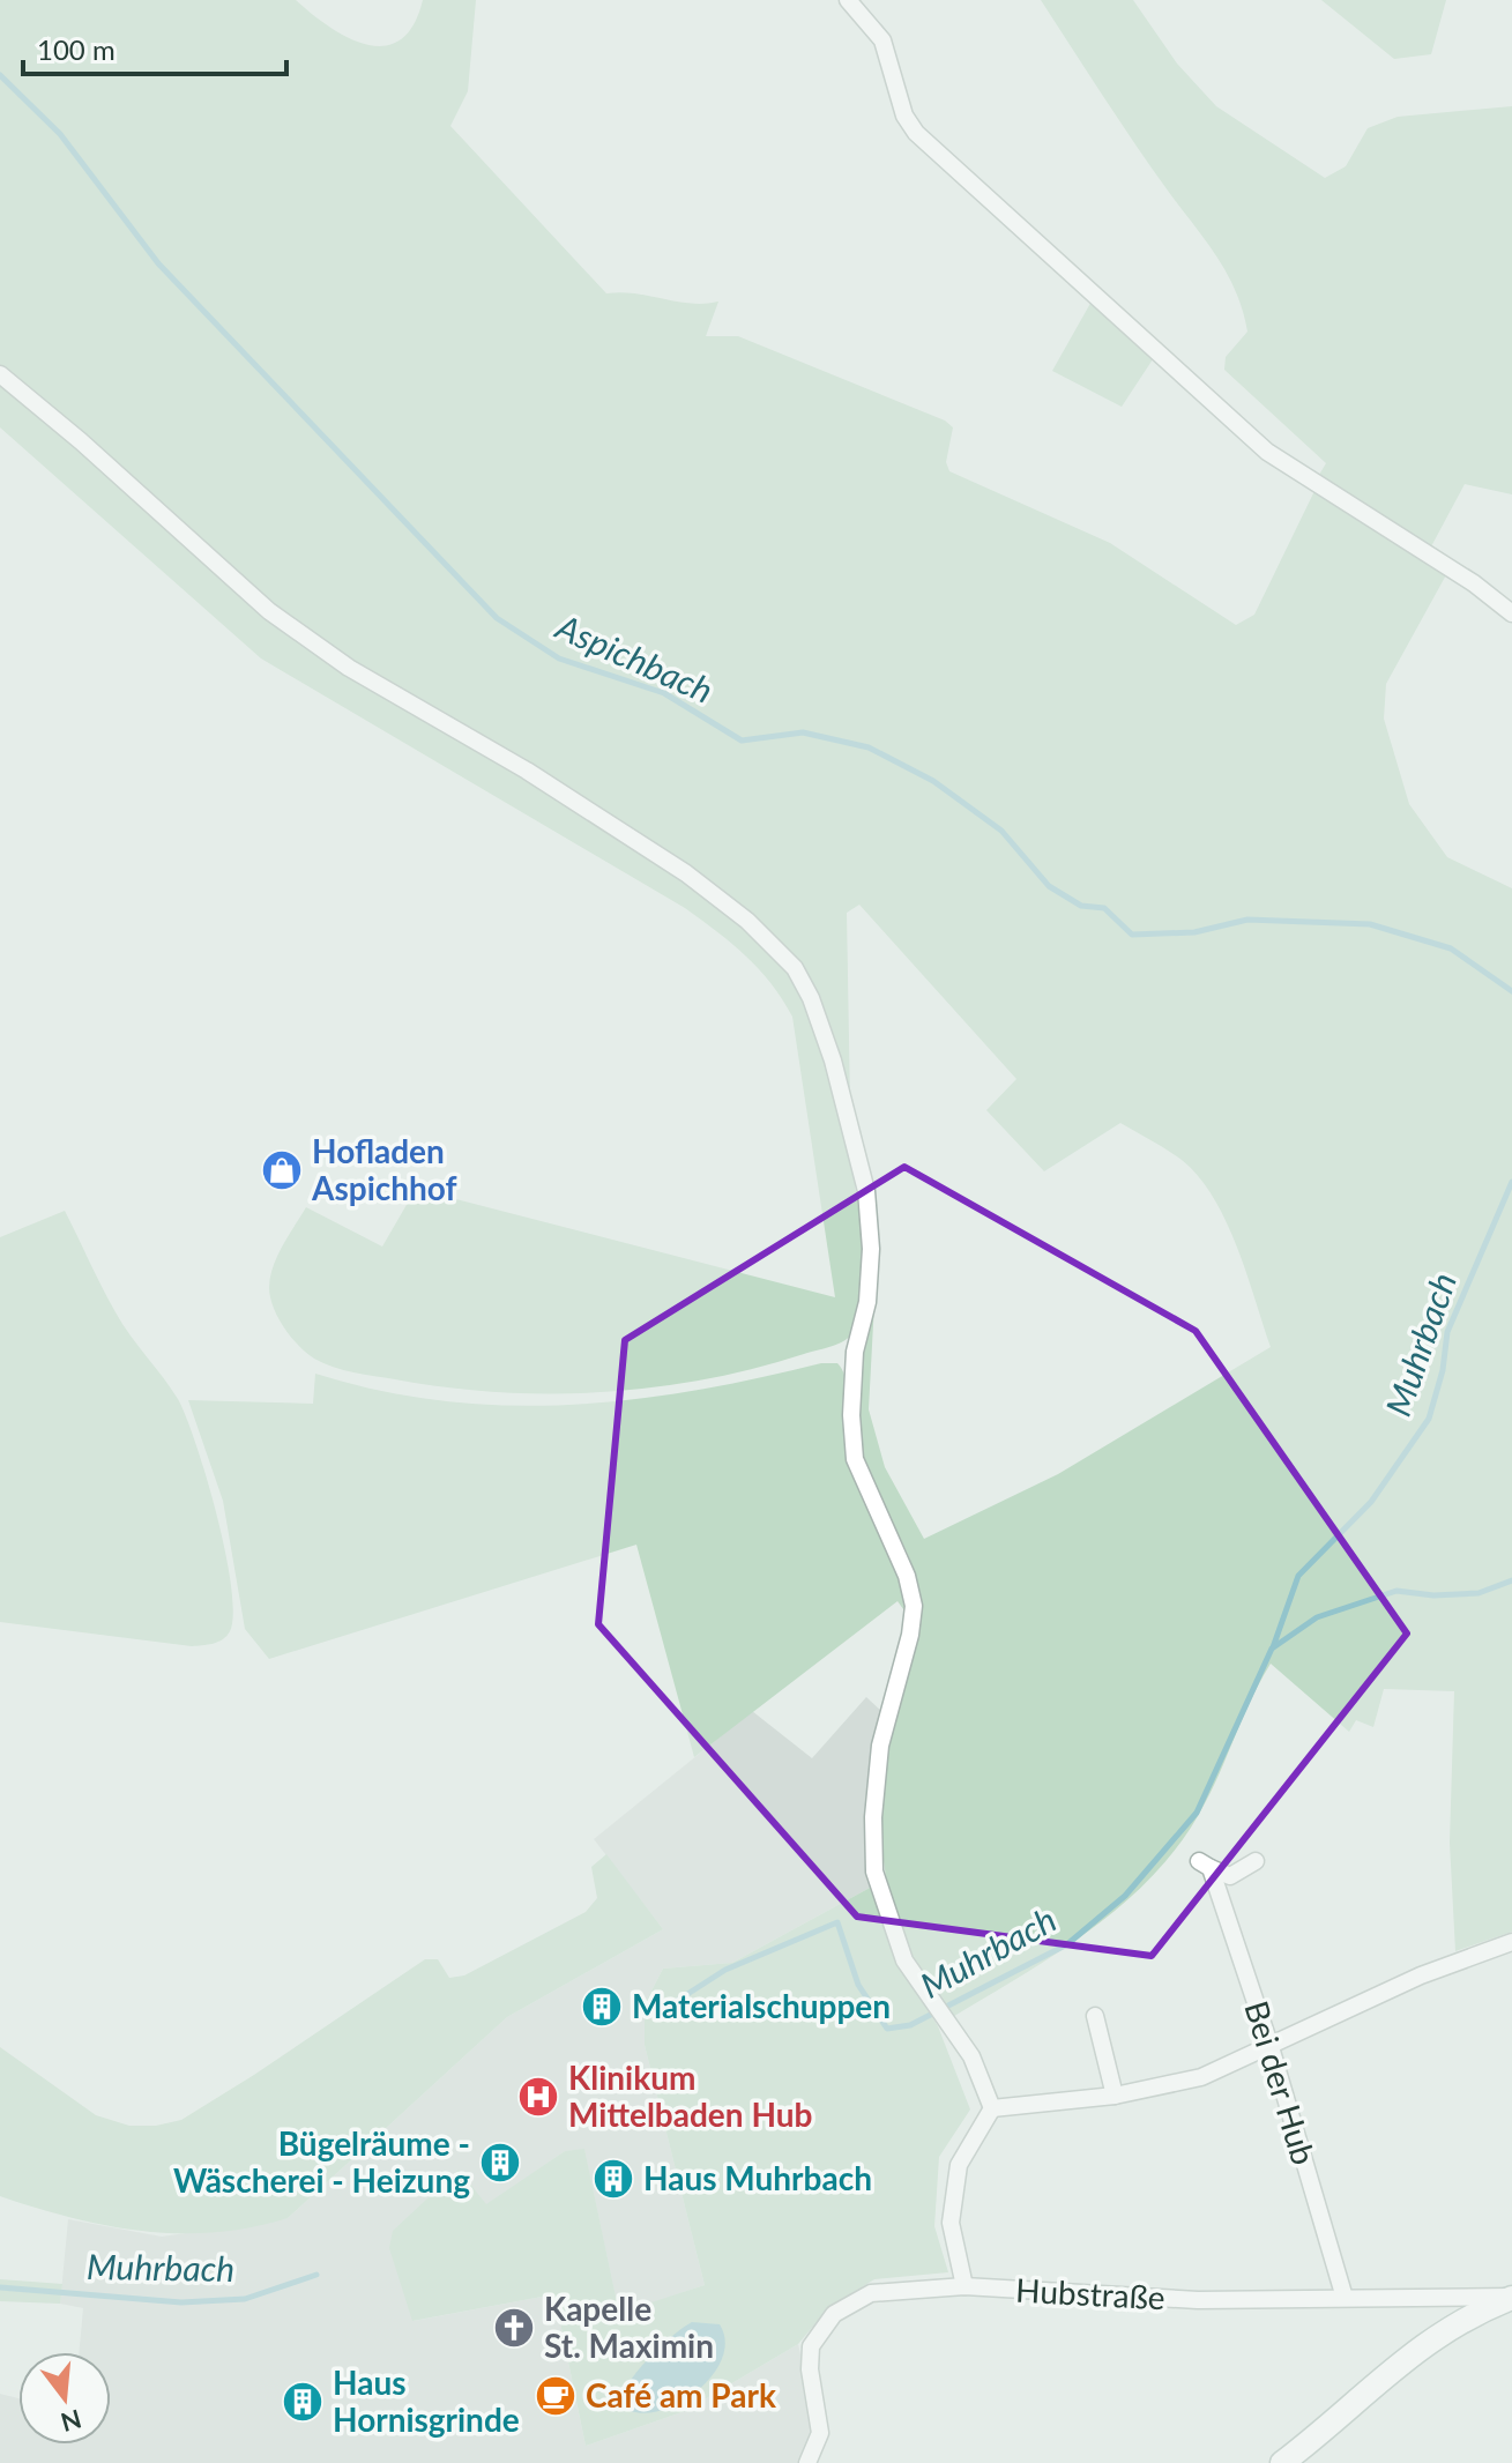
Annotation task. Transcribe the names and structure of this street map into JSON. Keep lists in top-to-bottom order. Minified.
{"streets":{"street":["Bei der Hub","Hubstraße"]},"crossings":[["Bei der Hub","Hubstraße"]],"water":["Aspichbach","Muhrbach"],"places":{"shop":["Hofladen Aspichhof"],"building":["Materialschuppen","Bügelräume - Wäscherei - Heizung","Haus Muhrbach","Haus Hornisgrinde"],"hospital":["Klinikum Mittelbaden Hub"],"church":["Kapelle St. Maximin"],"cafe":["Café am Park"]},"scale_bar":"100 m","north":"bottom"}
